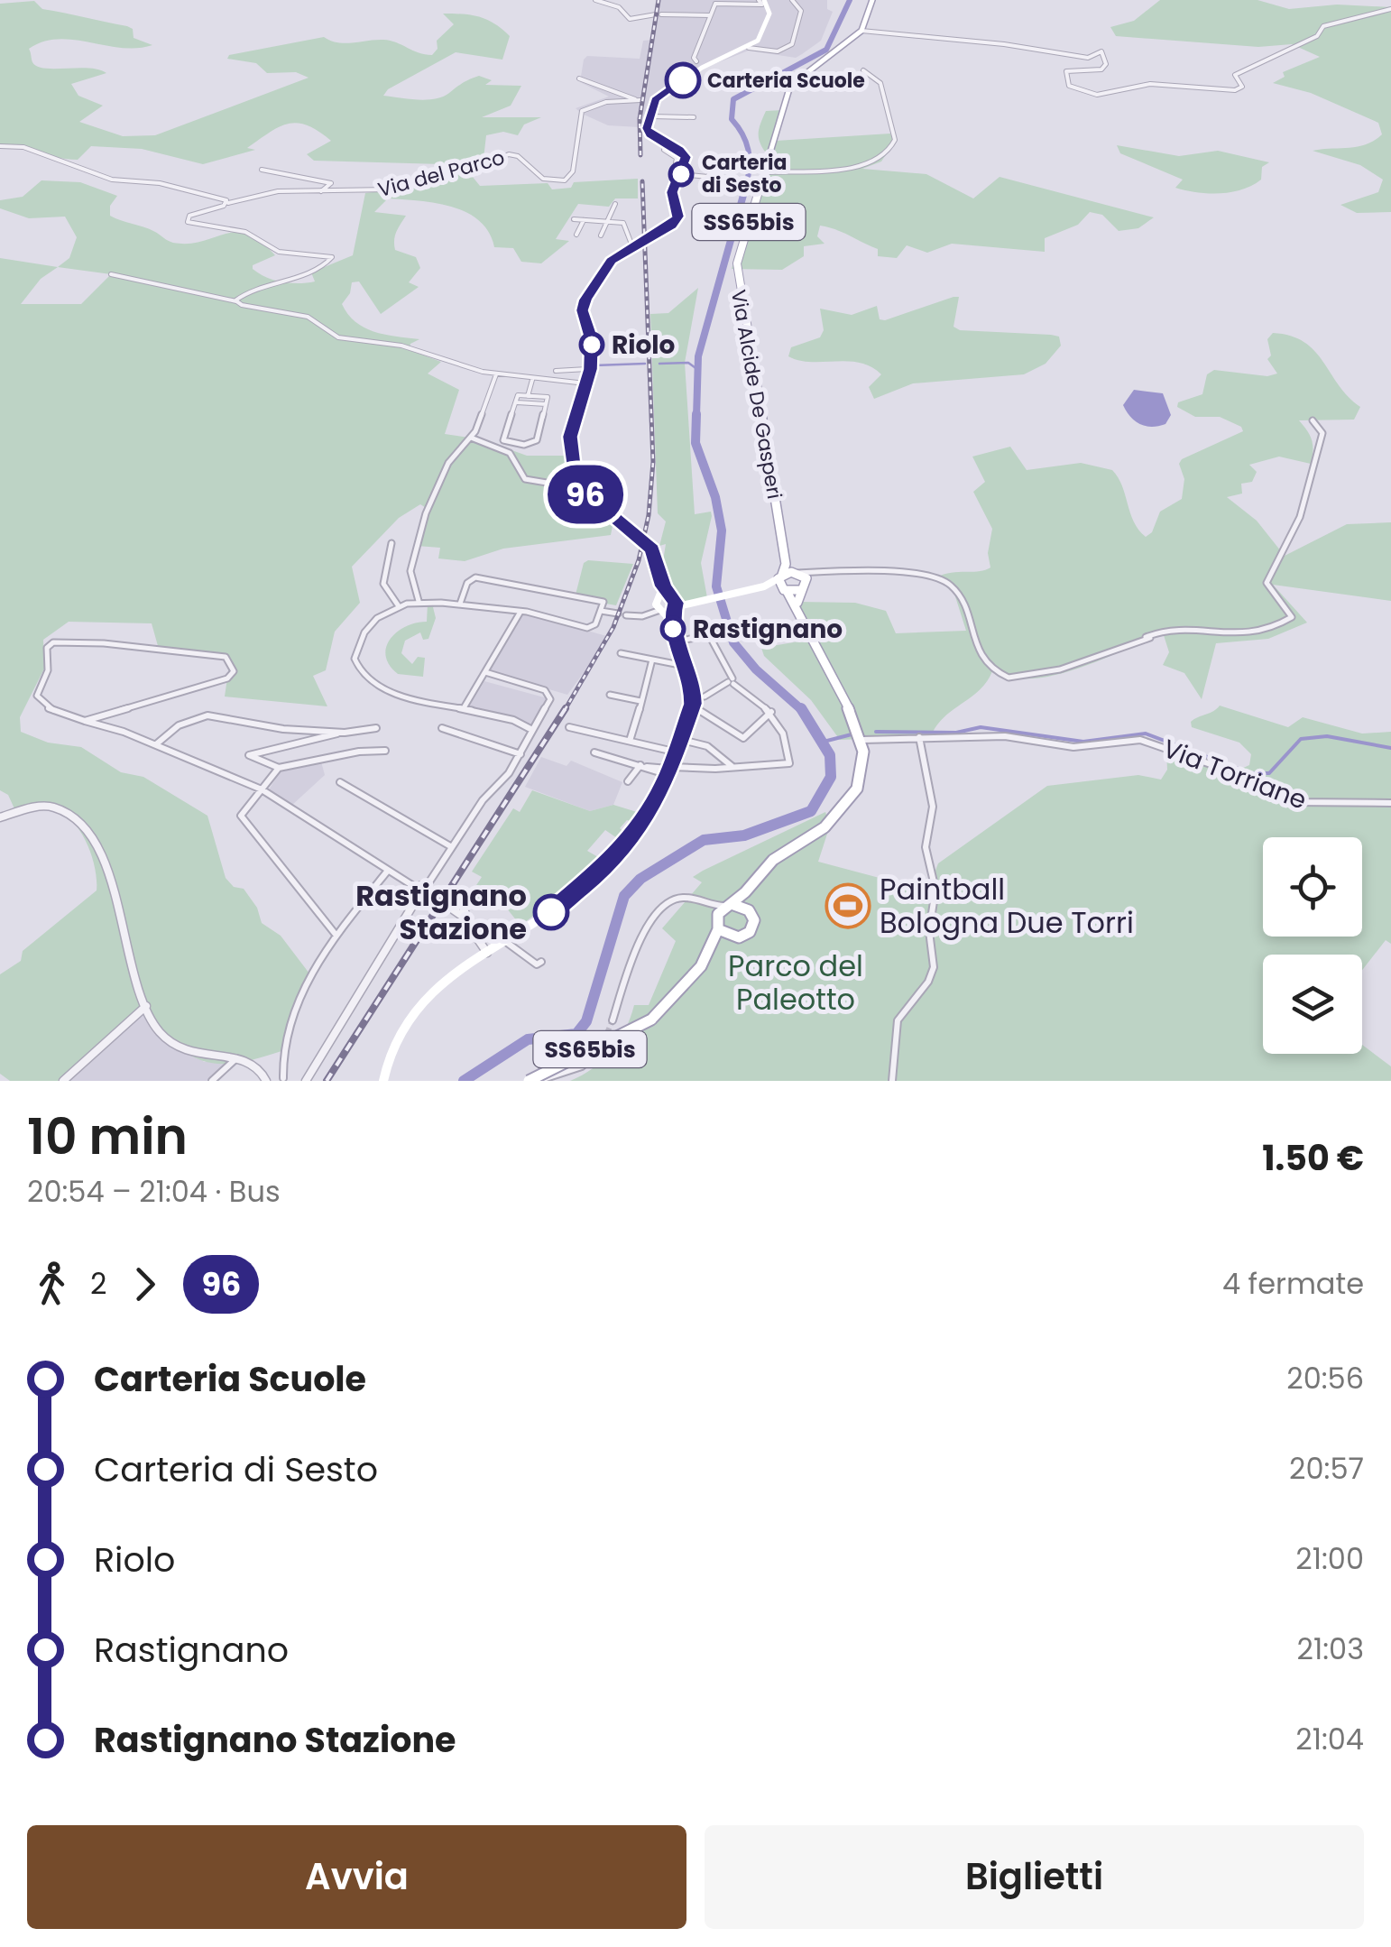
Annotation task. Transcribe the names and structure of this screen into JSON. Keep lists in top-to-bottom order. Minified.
{"streets":{"main road":["SS65bis","Via Alcide De Gasperi"],"street":["Via del Parco","Via Torriane"]},"parks":["Parco del Paleotto"],"places":{"other":["Carteria Scuole","Carteria di Sesto","Riolo","Rastignano","Rastignano Stazione"],"sports":["Paintball Bologna Due Torri"]},"lines":["bus line 96"],"page":{"on_map":"96","heading":["10 min","20:54 – 21:04 · Bus","1.50 €"],"legs":["2","96","4 fermate"],"list":[{"name":"Carteria Scuole","value":"20:56"},{"name":"Carteria di Sesto","value":"20:57"},{"name":"Riolo","value":"21:00"},{"name":"Rastignano","value":"21:03"},{"name":"Rastignano Stazione","value":"21:04"}],"buttons":["Avvia","Biglietti"]}}
